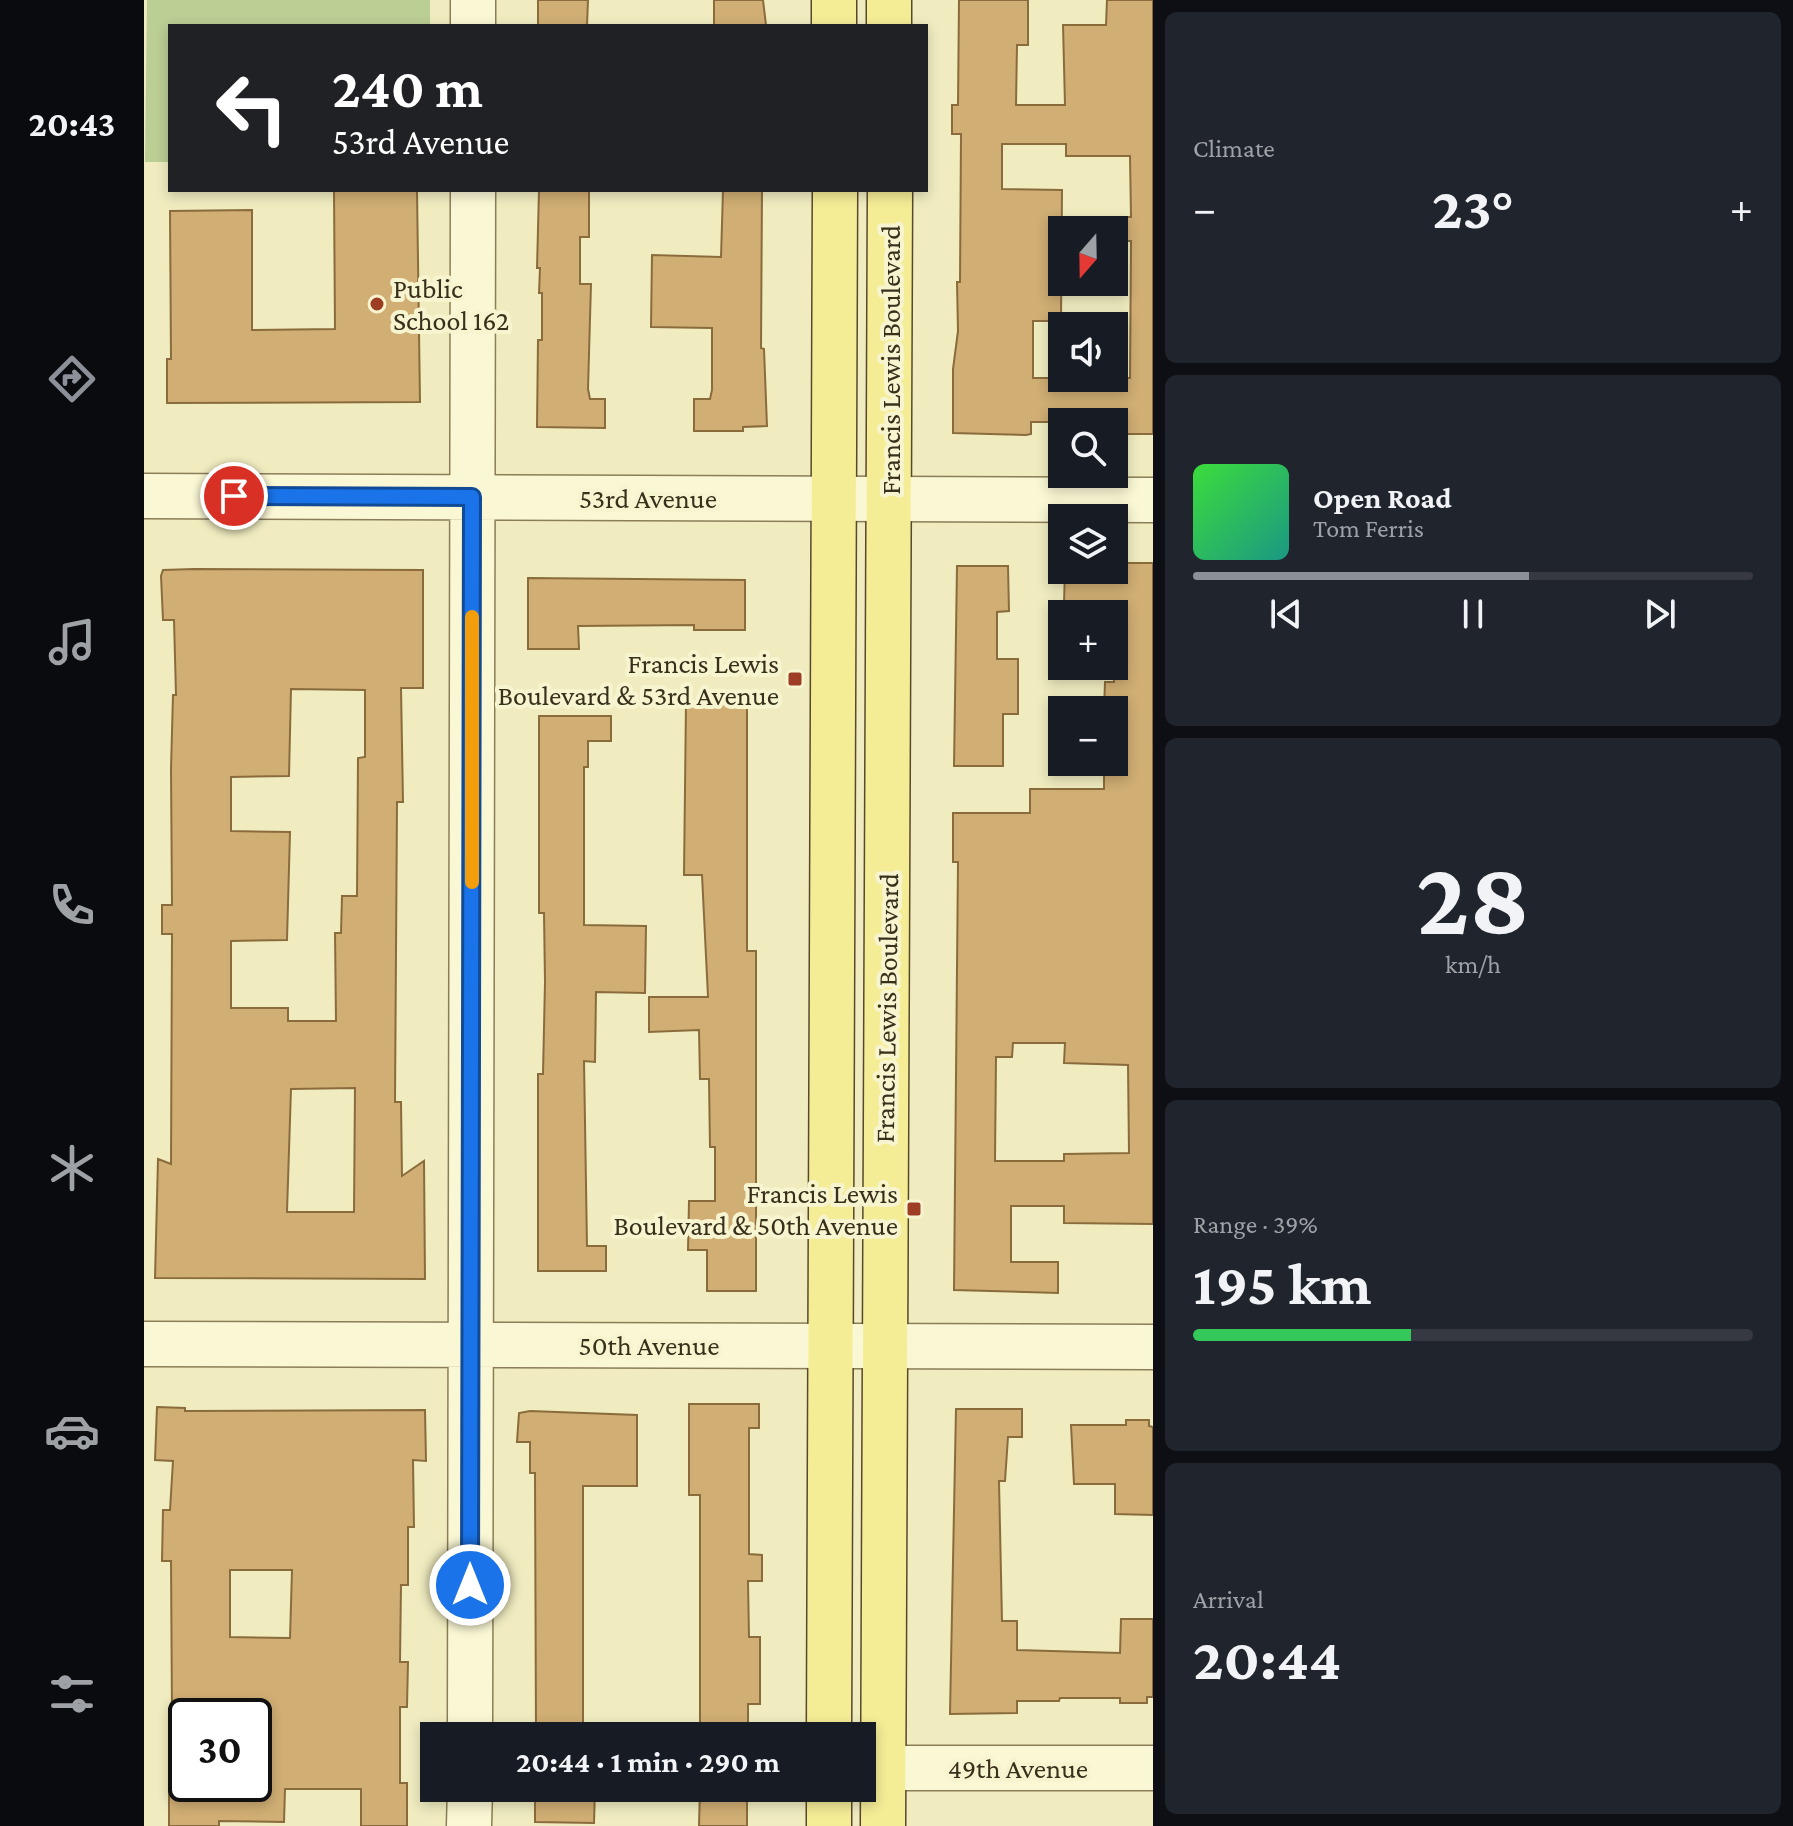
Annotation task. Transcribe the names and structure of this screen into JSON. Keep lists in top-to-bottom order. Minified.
{"streets":{"main road":["Francis Lewis Boulevard"],"street":["53rd Avenue","50th Avenue","49th Avenue"]},"crossings":[["Francis Lewis Boulevard","53rd Avenue"],["Francis Lewis Boulevard","50th Avenue"],["Francis Lewis Boulevard","49th Avenue"]],"places":{"other":["Public School 162"],"transit":["Francis Lewis Boulevard & 53rd Avenue","Francis Lewis Boulevard & 50th Avenue"]},"north":"bottom","page":{"tabs":"20:43","tile":["Climate",["28","km/h"],["Range · 39%","195 km"],["Arrival","20:44"]],"turn":["240 m","53rd Avenue"],"heat":["−","23°","+"],"map_buttons":["+","−"],"song":["Open Road","Tom Ferris"],"limit":"30","trip":"20:44 · 1 min · 290 m"}}
